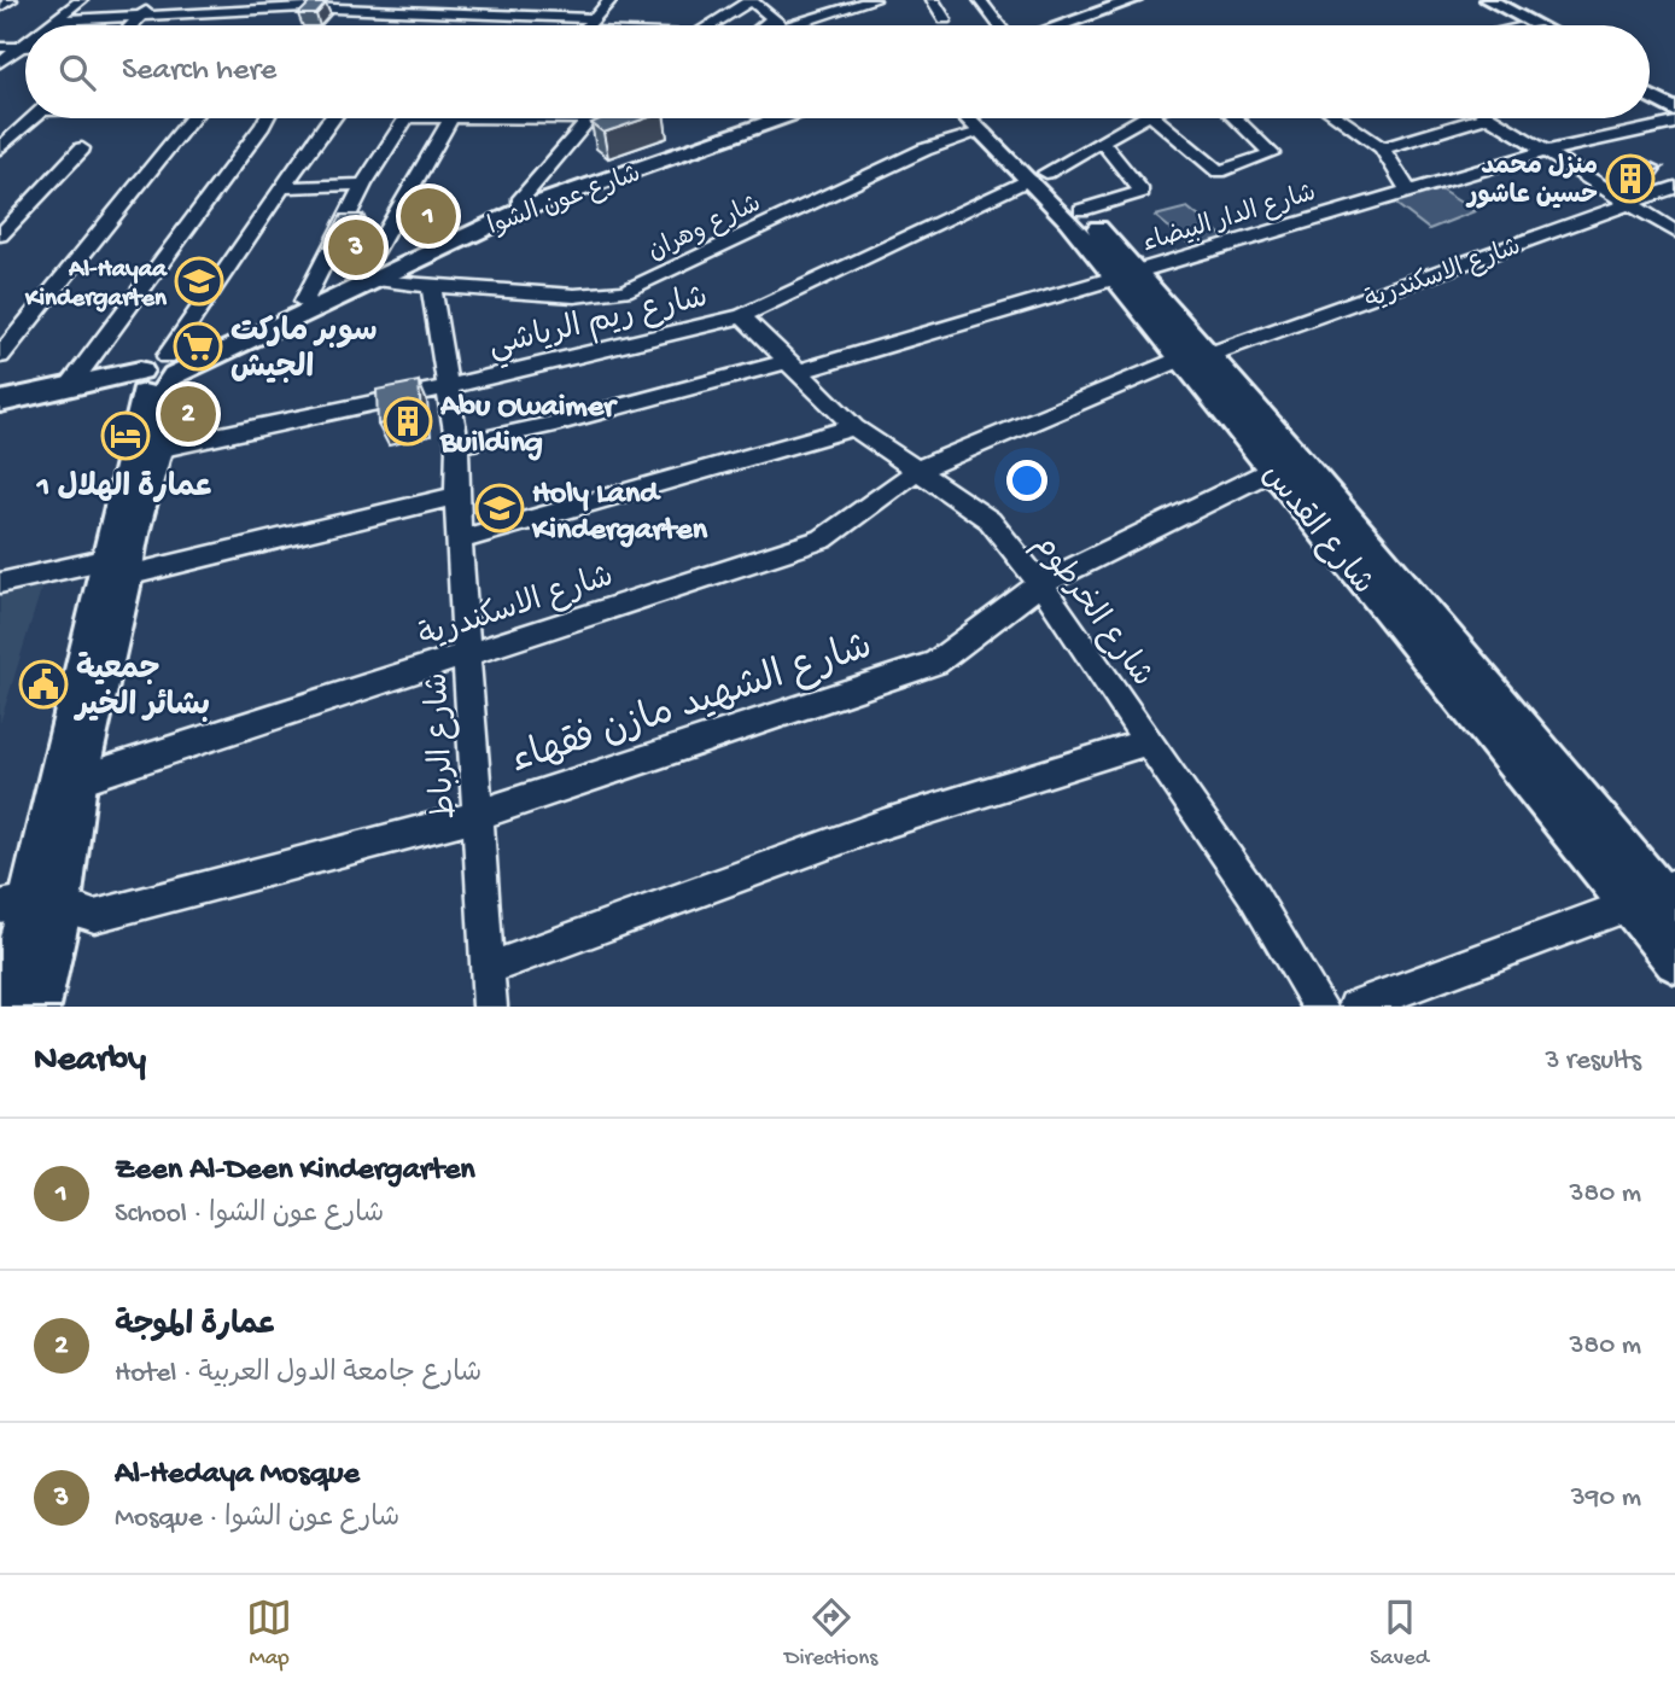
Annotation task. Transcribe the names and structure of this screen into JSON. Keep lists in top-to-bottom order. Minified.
{"streets":{"main road":["شارع عون الشوا","شارع القدس"],"street":["شارع الدار البيضاء","شارع وهران","شارع الاسكندرية","شارع ريم الرياشي","شارع الخرطوم","شارع الشهيد مازن فقهاء","شارع الرباط"]},"crossings":[["شارع الدار البيضاء","شارع القدس"],["شارع الدار البيضاء","شارع الخرطوم"],["شارع الدار البيضاء","شارع الرباط"],["شارع وهران","شارع القدس"],["شارع وهران","شارع الرباط"],["شارع الاسكندرية","شارع القدس"],["شارع الاسكندرية","شارع الخرطوم"],["شارع الاسكندرية","شارع الرباط"],["شارع ريم الرياشي","شارع القدس"],["شارع ريم الرياشي","شارع الخرطوم"],["شارع ريم الرياشي","شارع الرباط"],["شارع القدس","شارع الشهيد مازن فقهاء"],["شارع الخرطوم","شارع الشهيد مازن فقهاء"],["شارع الشهيد مازن فقهاء","شارع الرباط"]],"places":{"building":["منزل محمد حسين عاشور","Abu Owaimer Building"],"school or university":["Al-Hayaa Kindergarten","Holy Land Kindergarten"],"supermarket":["سوبر ماركت الجيش"],"hotel":["عمارة الهلال 1"],"public building":["جمعية بشائر الخير"]},"page":{"search":"Search here","pins":["1","3","2"],"heading":["Nearby","3 results"],"list":[{"mark":"1","name":"Zeen Al-Deen Kindergarten","note":"School · شارع عون الشوا","value":"380 m"},{"mark":"2","name":"عمارة الموجة","note":"Hotel · شارع جامعة الدول العربية","value":"380 m"},{"mark":"3","name":"Al-Hedaya Mosque","note":"Mosque · شارع عون الشوا","value":"390 m"}],"nav":["Map","Directions","Saved"]}}
